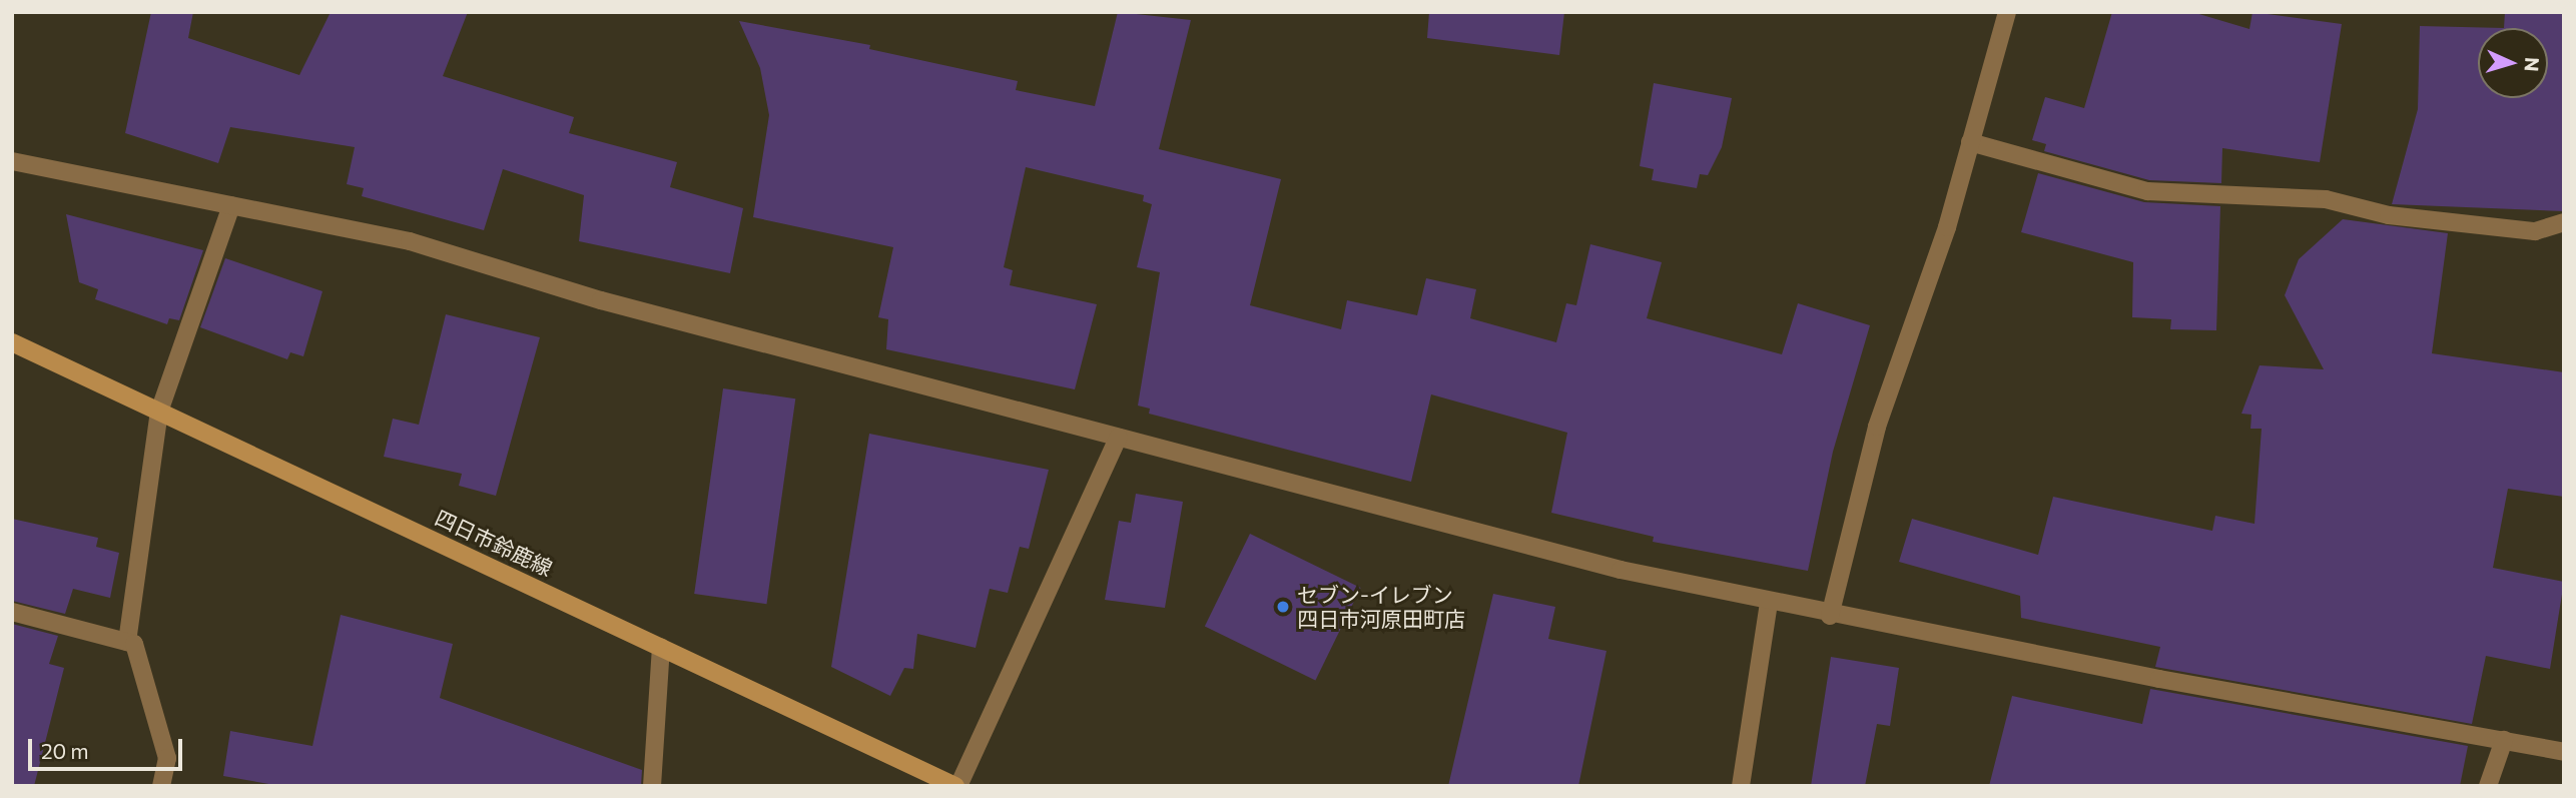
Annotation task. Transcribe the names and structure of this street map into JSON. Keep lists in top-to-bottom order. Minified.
{"streets":{"main road":["四日市鈴鹿線"]},"places":["セブン-イレブン 四日市河原田町店"],"scale_bar":"20 m","north":"right"}
